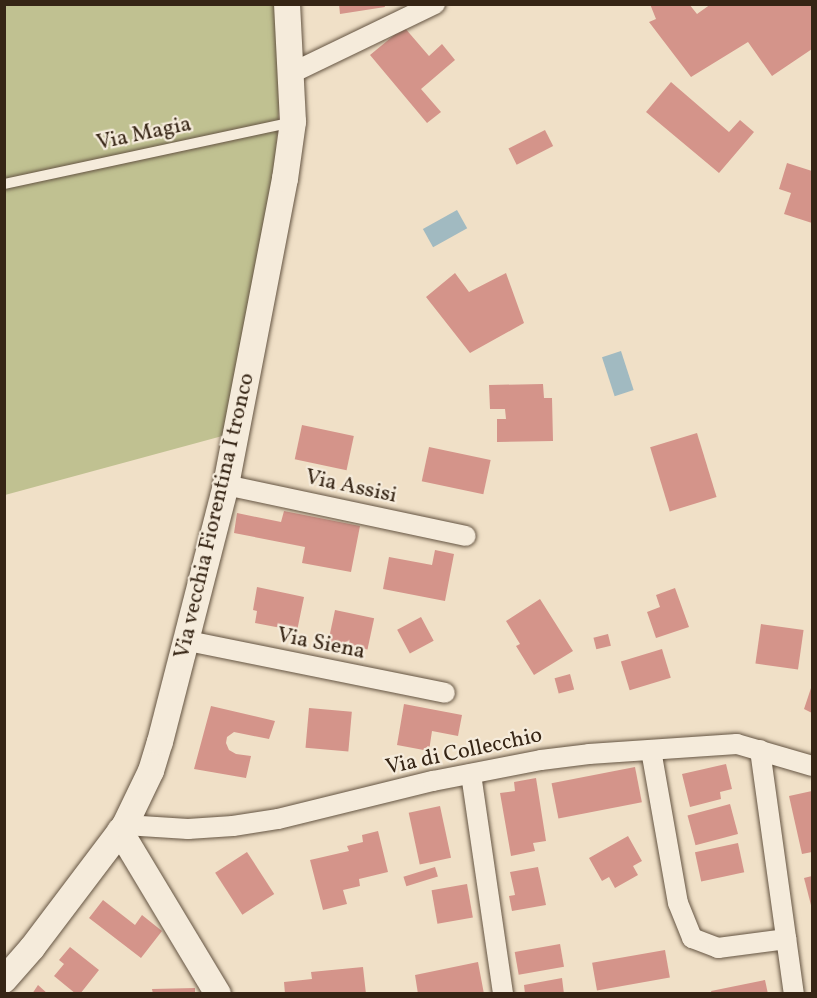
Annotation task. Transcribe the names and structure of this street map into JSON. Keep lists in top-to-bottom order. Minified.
{"streets":{"street":["Via Assisi","Via vecchia Fiorentina I tronco","Via Siena","Via di Collecchio"],"lane":["Via Magia"]},"crossings":[["Via Magia","Via vecchia Fiorentina I tronco"],["Via Assisi","Via vecchia Fiorentina I tronco"],["Via vecchia Fiorentina I tronco","Via Siena"],["Via vecchia Fiorentina I tronco","Via di Collecchio"]]}
